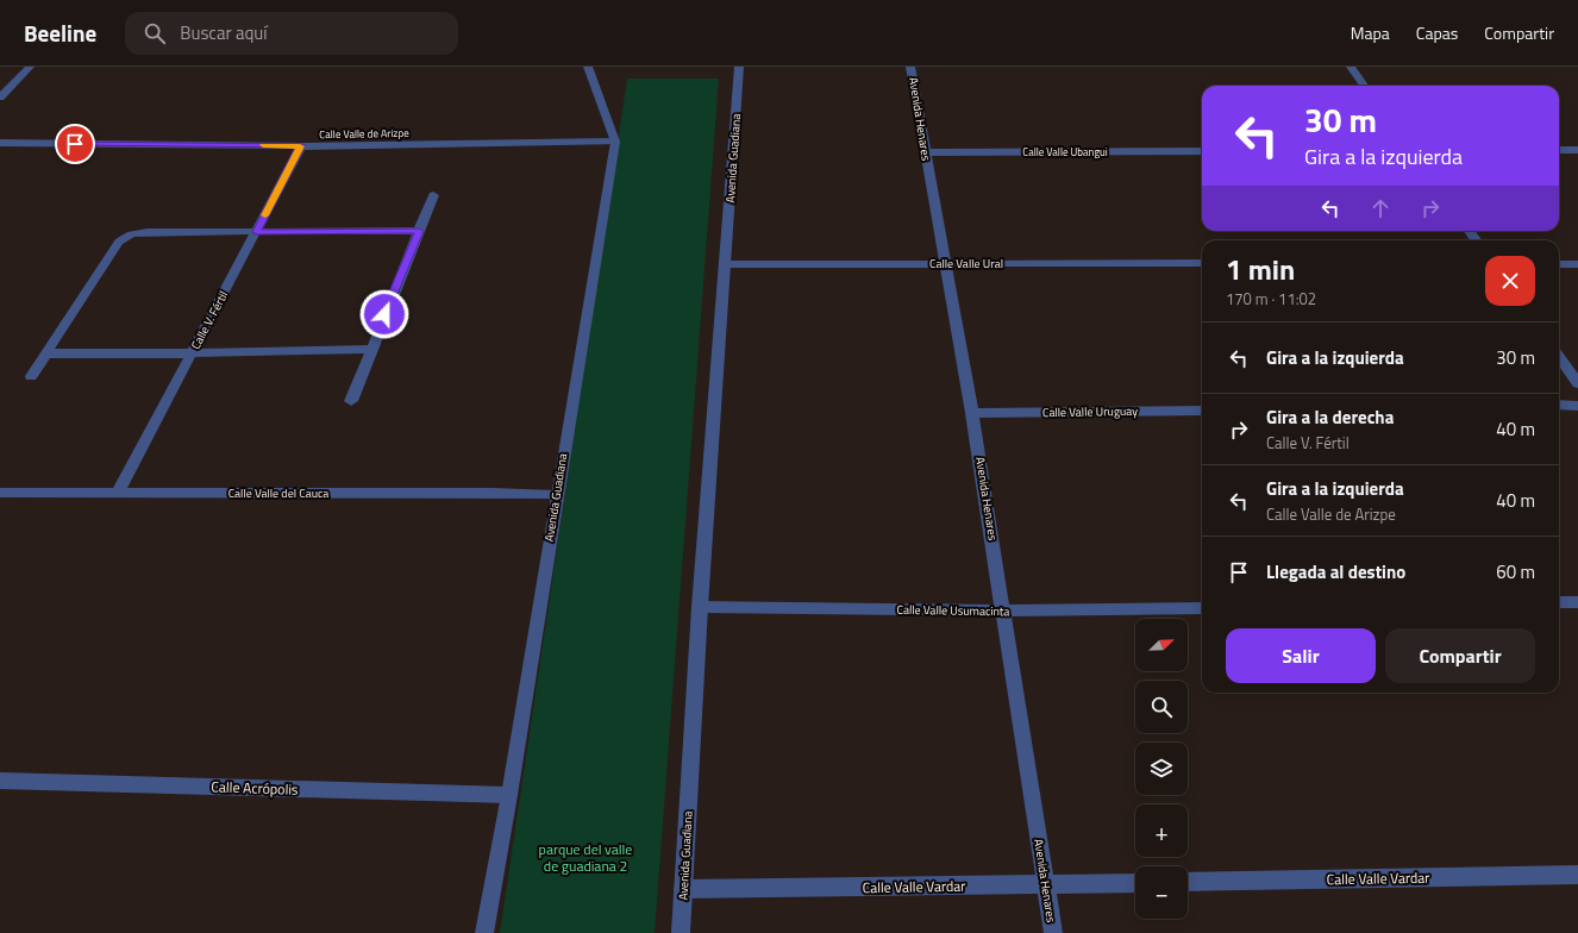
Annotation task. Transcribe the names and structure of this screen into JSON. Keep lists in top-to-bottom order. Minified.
{"streets":{"street":["Avenida Henares","Calle Valle de Arizpe","Calle Valle Ubangui","Avenida Guadiana","Calle Valle Ural","Calle V. Fértil","Calle Valle Uruguay","Calle Valle del Cauca","Calle Valle Usumacinta","Calle Acrópolis","Calle Valle Vardar"]},"crossings":[["Avenida Henares","Calle Valle Ubangui"],["Avenida Henares","Calle Valle Ural"],["Avenida Henares","Calle Valle Uruguay"],["Avenida Henares","Calle Valle Usumacinta"],["Avenida Henares","Calle Valle Vardar"],["Calle Valle de Arizpe","Avenida Guadiana"],["Calle Valle de Arizpe","Calle V. Fértil"],["Avenida Guadiana","Calle Valle Ural"],["Avenida Guadiana","Calle Valle del Cauca"],["Avenida Guadiana","Calle Valle Usumacinta"],["Avenida Guadiana","Calle Acrópolis"],["Avenida Guadiana","Calle Valle Vardar"],["Calle V. Fértil","Calle Valle del Cauca"]],"parks":["parque del valle de guadiana 2"],"north":"top right","page":{"header":"Beeline","search":"Buscar aquí","nav":["Mapa","Capas","Compartir"],"turn":["30 m","Gira a la izquierda"],"heading":["1 min","170 m · 11:02"],"list":[{"name":"Gira a la izquierda","value":"30 m"},{"name":"Gira a la derecha","note":"Calle V. Fértil","value":"40 m"},{"name":"Gira a la izquierda","note":"Calle Valle de Arizpe","value":"40 m"},{"name":"Llegada al destino","value":"60 m"}],"map_buttons":["+","−"],"buttons":["Salir","Compartir"]}}
